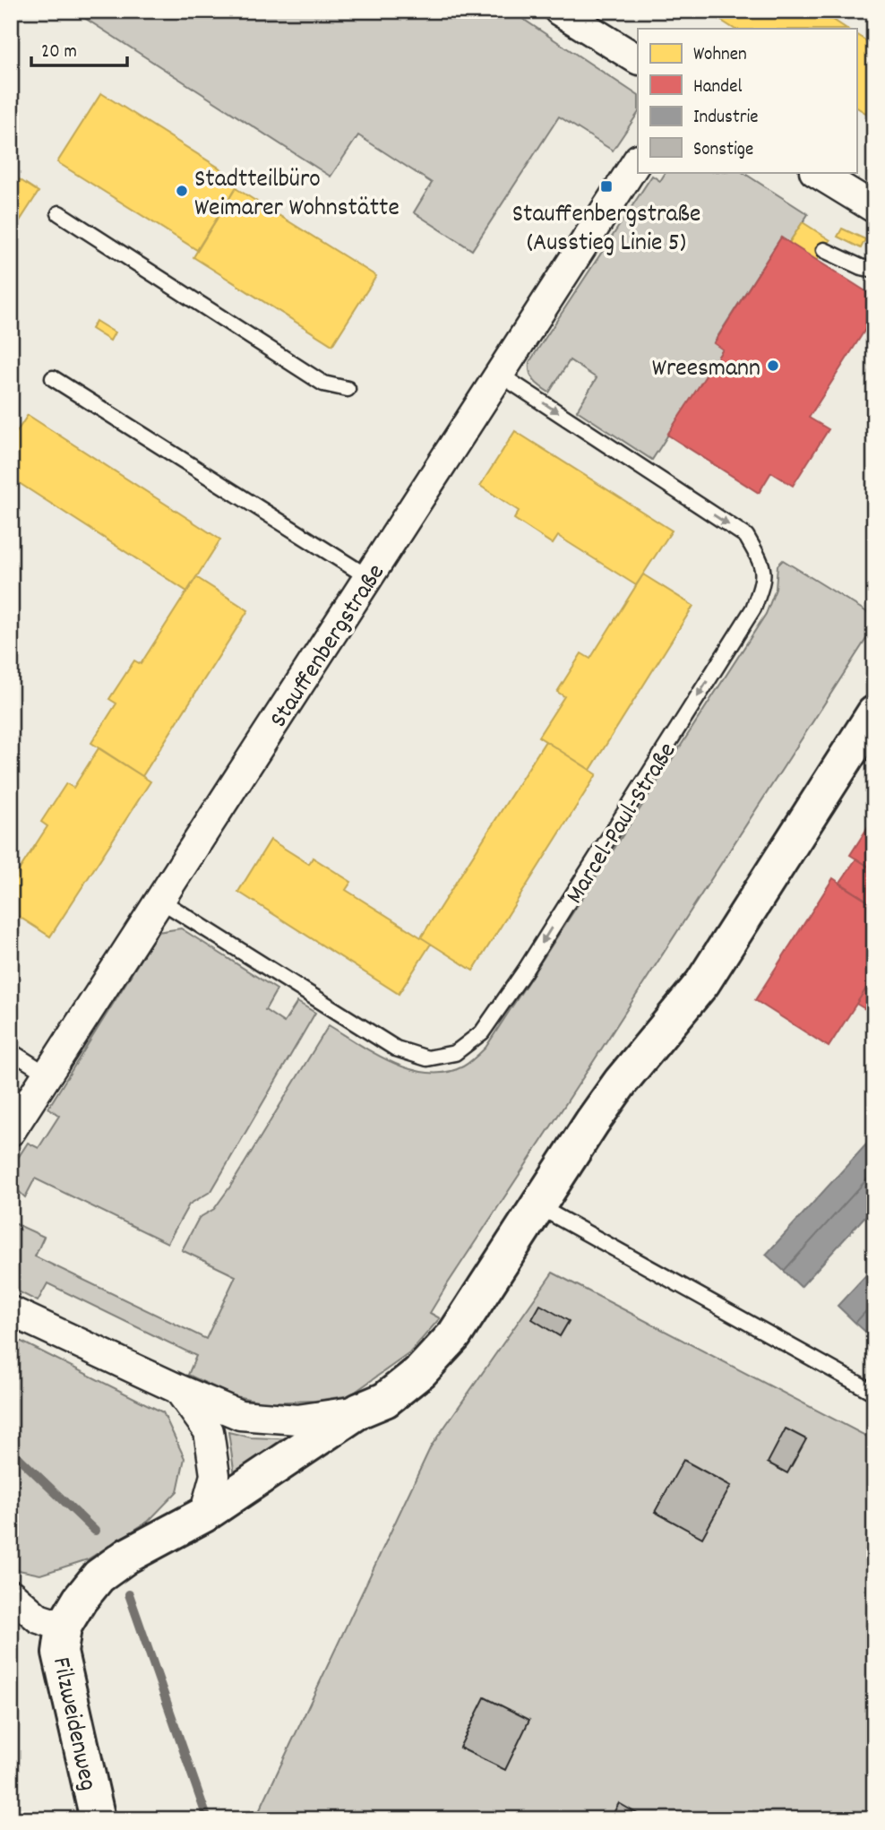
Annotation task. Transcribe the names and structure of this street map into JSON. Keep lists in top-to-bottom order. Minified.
{"streets":{"street":["Stauffenbergstraße","Filzweidenweg"],"lane":["Marcel-Paul-Straße"]},"crossings":[["Stauffenbergstraße","Marcel-Paul-Straße"]],"places":{"transit":["Stauffenbergstraße (Ausstieg Linie 5)"],"other":["Stadtteilbüro Weimarer Wohnstätte","Wreesmann"]},"legend":["Wohnen","Handel","Industrie","Sonstige"],"scale_bar":"20 m"}
